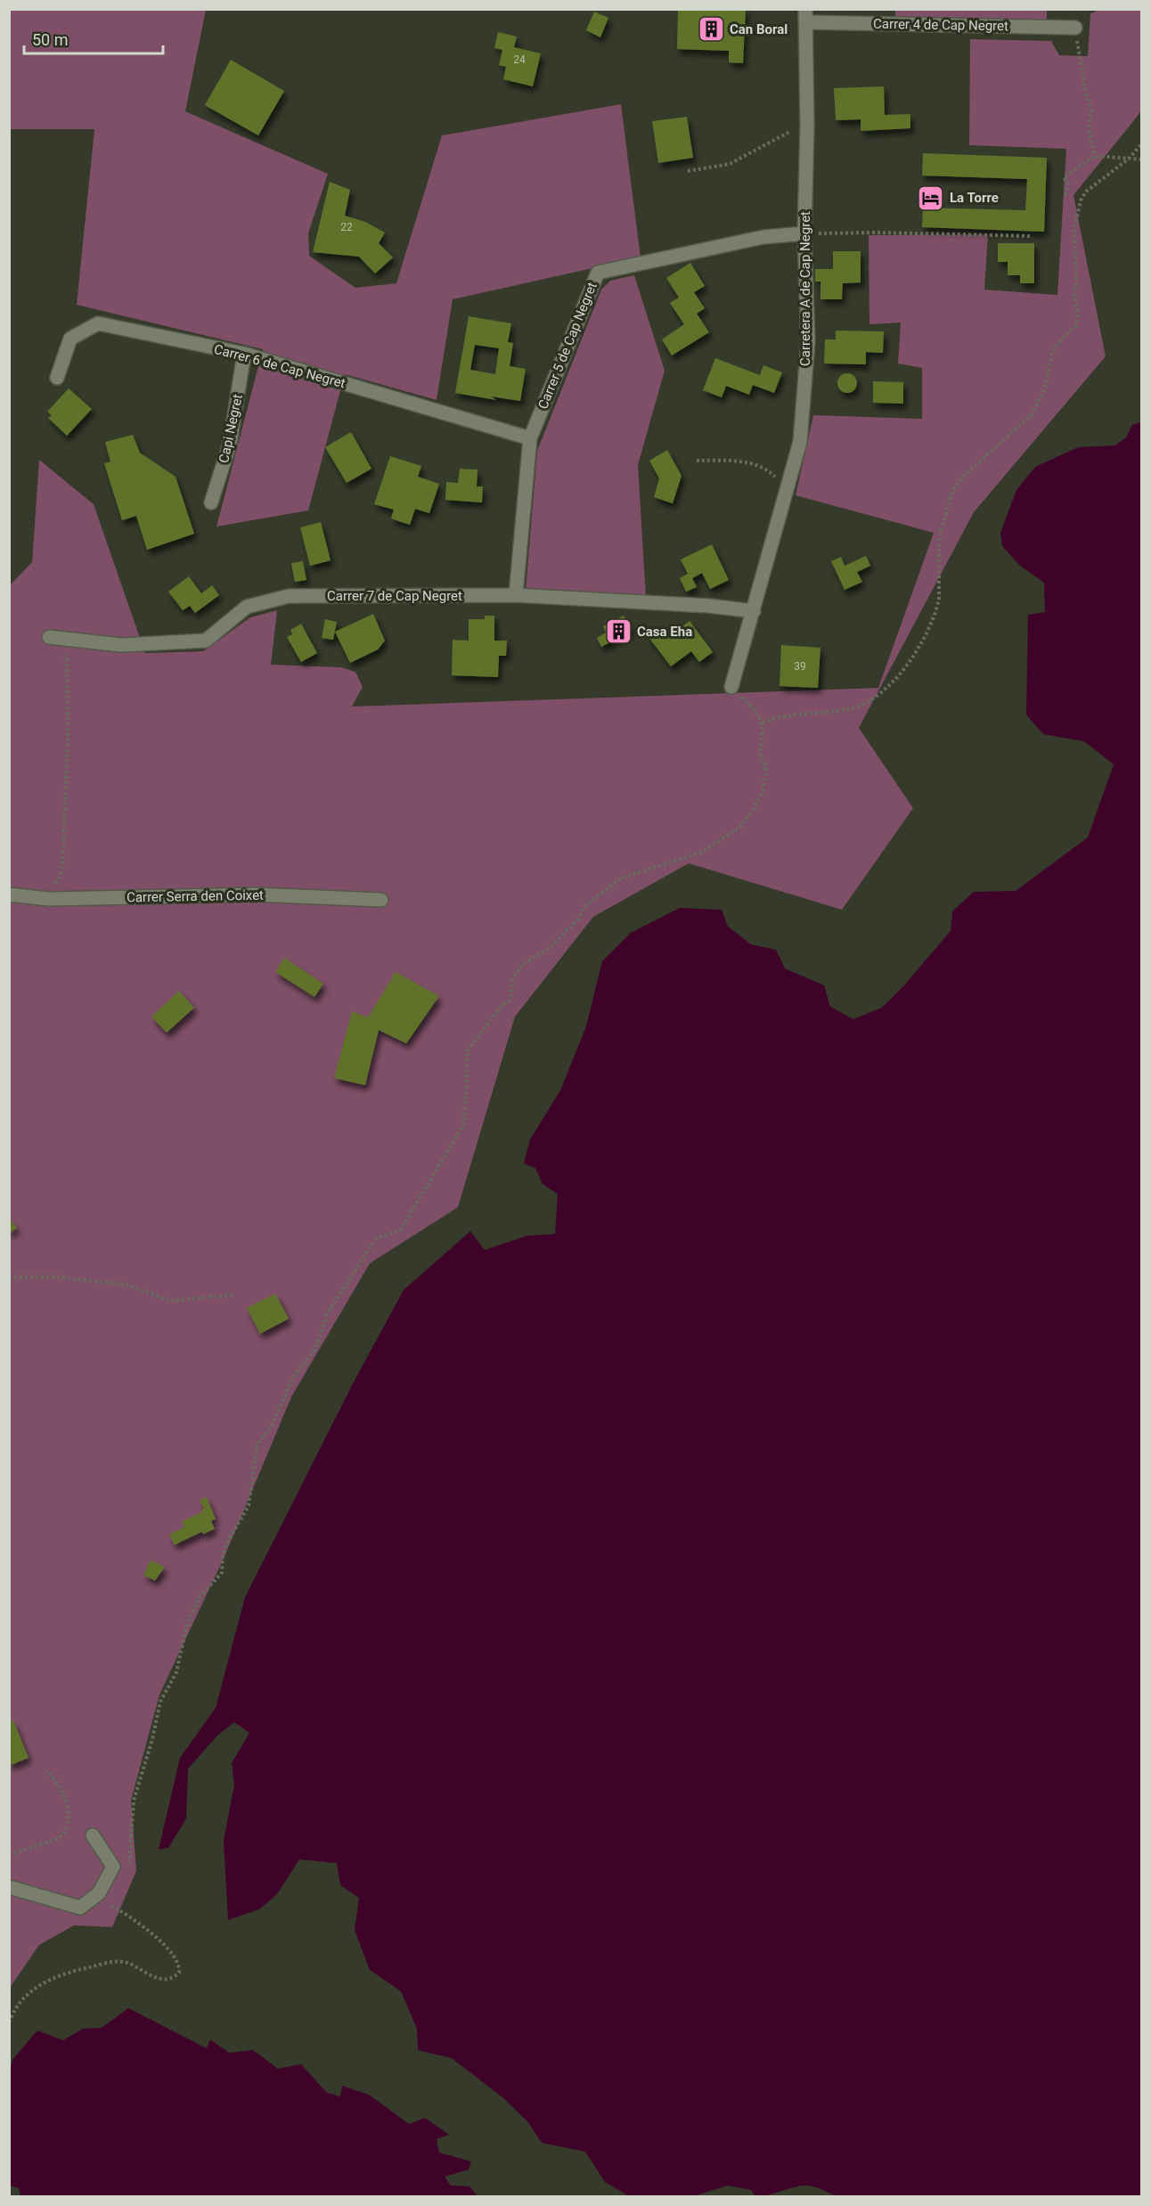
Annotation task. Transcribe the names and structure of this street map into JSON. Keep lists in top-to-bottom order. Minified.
{"streets":{"street":["Carrer 4 de Cap Negret","Carretera A de Cap Negret","Carrer 5 de Cap Negret","Carrer 6 de Cap Negret","Capi Negret","Carrer 7 de Cap Negret","Carrer Serra den Coixet"]},"crossings":[["Carrer 4 de Cap Negret","Carretera A de Cap Negret"],["Carretera A de Cap Negret","Carrer 5 de Cap Negret"],["Carretera A de Cap Negret","Carrer 7 de Cap Negret"],["Carrer 5 de Cap Negret","Carrer 6 de Cap Negret"],["Carrer 5 de Cap Negret","Carrer 7 de Cap Negret"],["Carrer 6 de Cap Negret","Capi Negret"]],"places":{"building":["Can Boral","Casa Eha"],"hotel":["La Torre"]},"house_numbers":["24","22","39"],"scale_bar":"50 m"}
